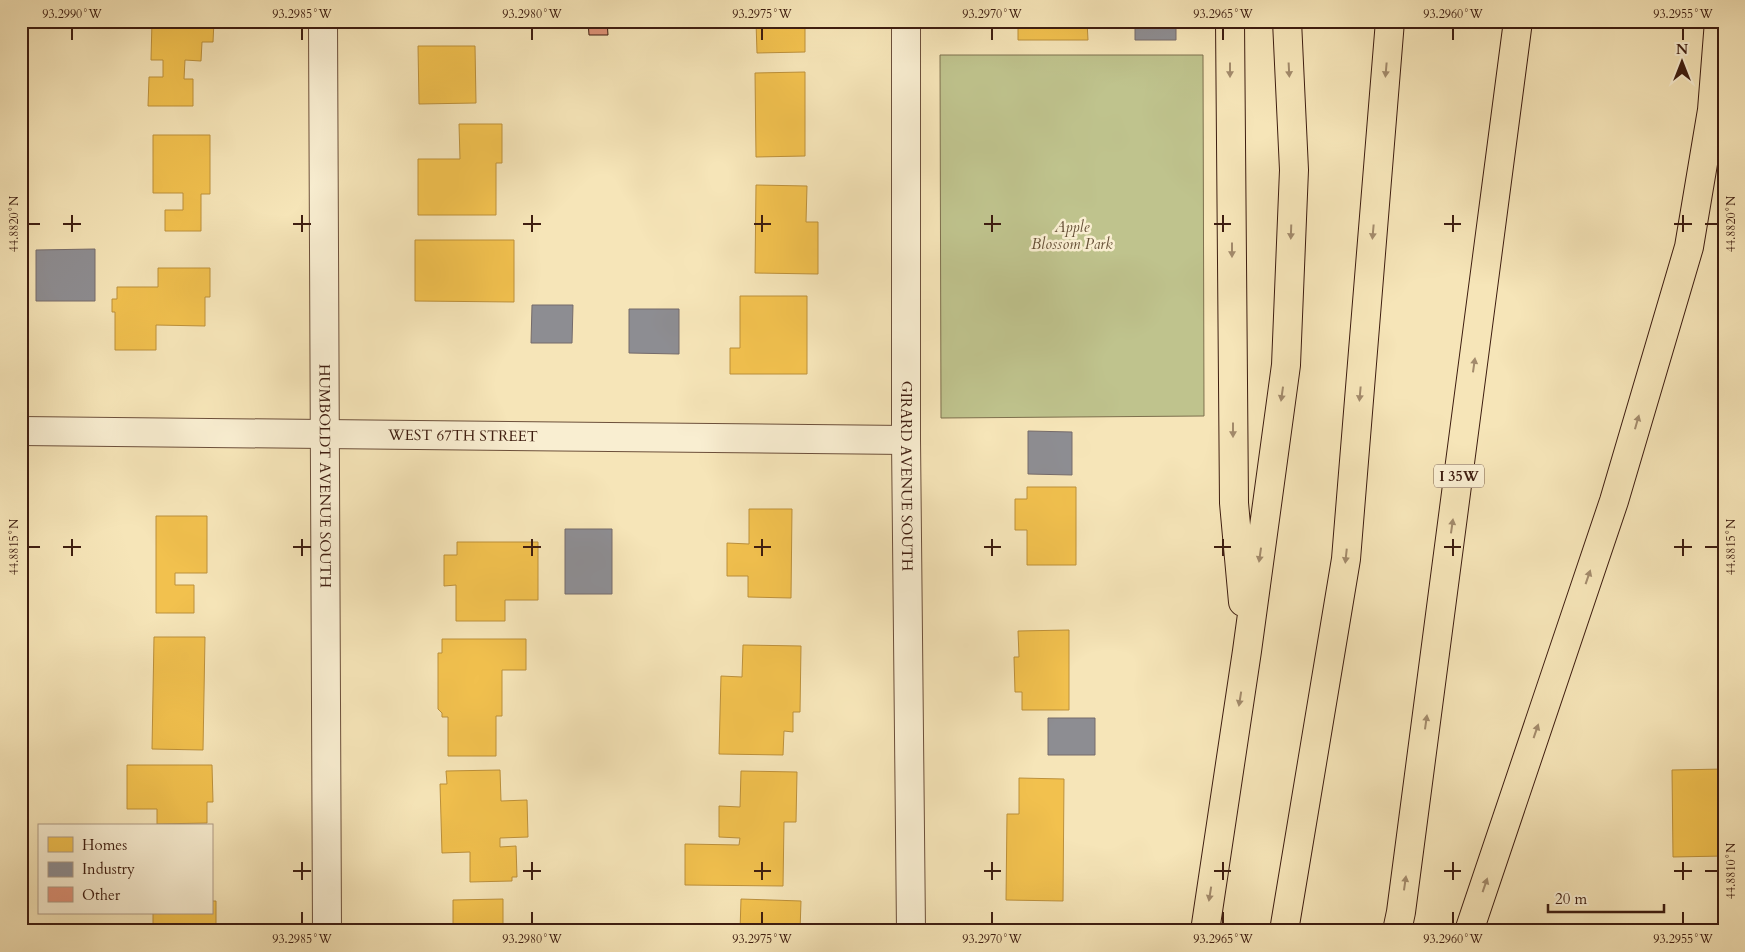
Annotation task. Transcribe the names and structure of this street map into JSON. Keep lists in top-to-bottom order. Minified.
{"streets":{"highway":["I 35W"],"street":["WEST 67TH STREET","HUMBOLDT AVENUE SOUTH","GIRARD AVENUE SOUTH"]},"crossings":[["WEST 67TH STREET","HUMBOLDT AVENUE SOUTH"],["WEST 67TH STREET","GIRARD AVENUE SOUTH"]],"parks":["Apple Blossom Park"],"legend":["Homes","Industry","Other"],"scale_bar":"20 m","north":"top","coordinates":["93.2990°W","93.2985°W","93.2980°W","93.2975°W","93.2970°W","93.2965°W","93.2960°W","93.2955°W","44.8820°N","44.8815°N","44.8810°N"]}
